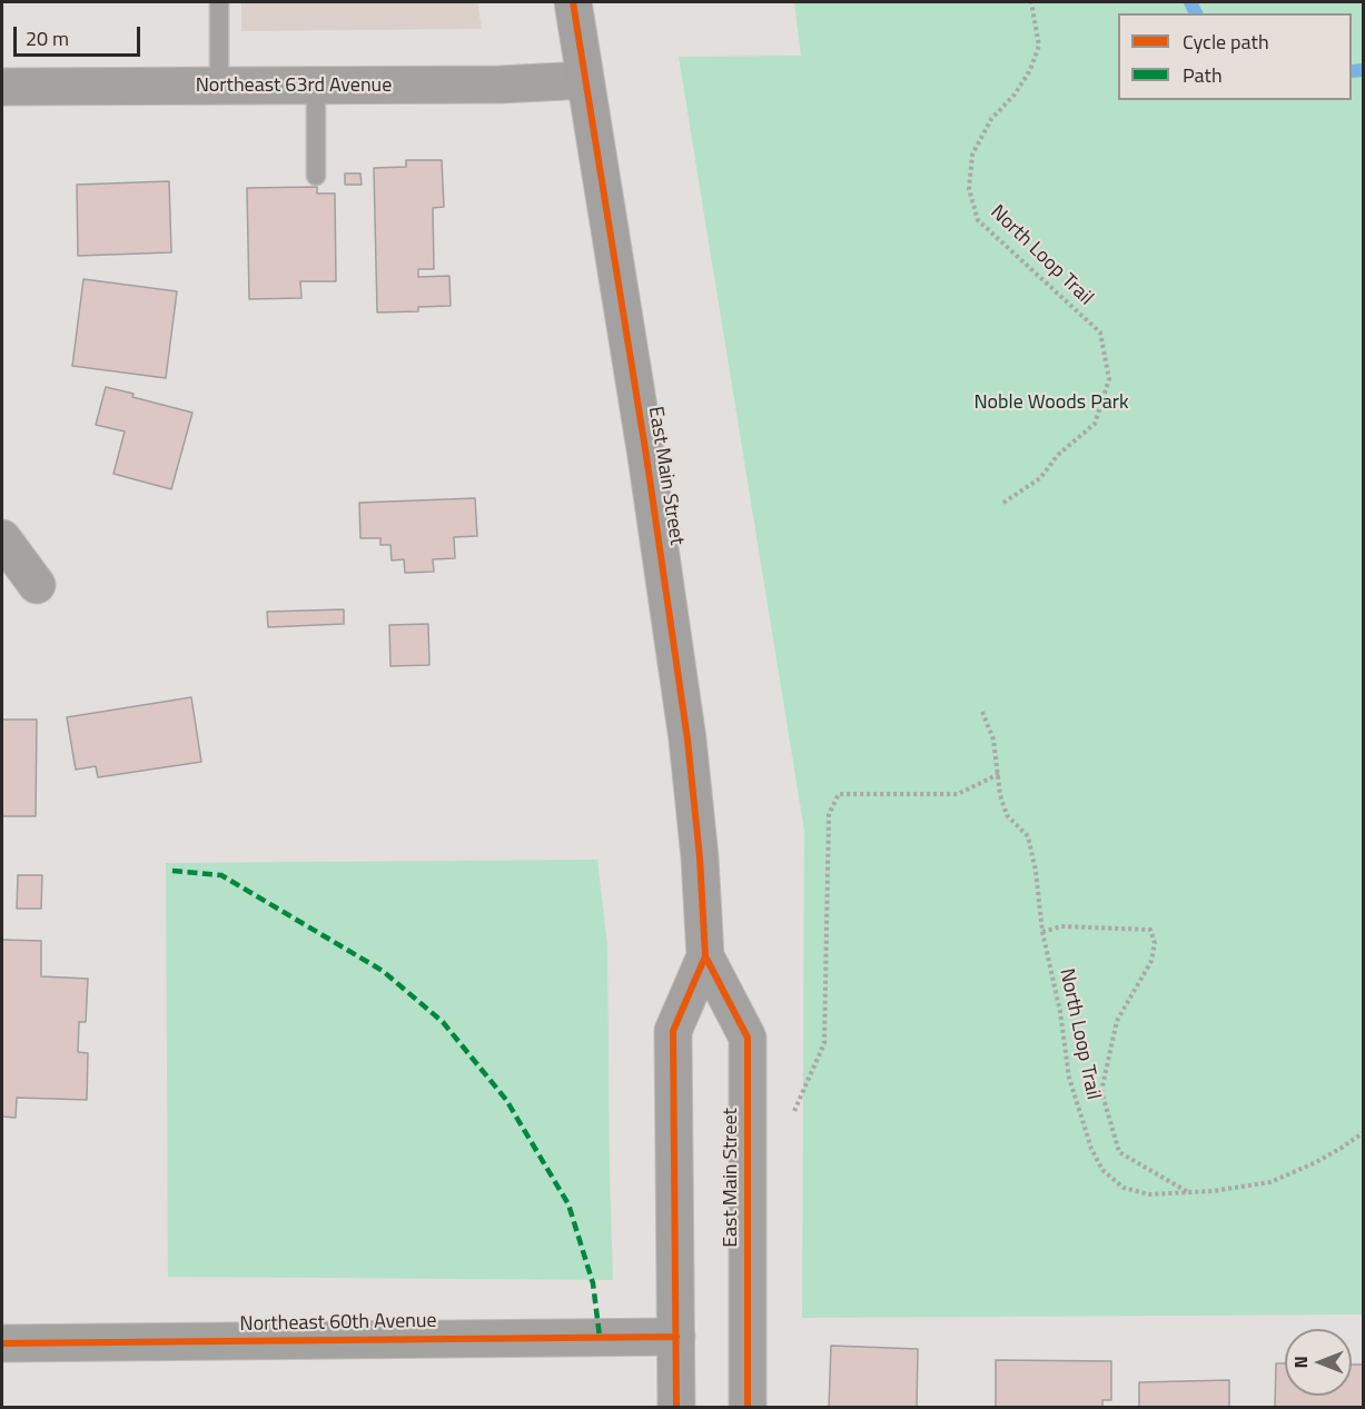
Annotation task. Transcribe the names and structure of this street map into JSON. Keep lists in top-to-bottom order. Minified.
{"streets":{"main road":["East Main Street"],"street":["Northeast 63rd Avenue","Northeast 60th Avenue"],"path":["North Loop Trail"]},"crossings":[["Northeast 63rd Avenue","East Main Street"],["East Main Street","Northeast 60th Avenue"]],"parks":["Noble Woods Park"],"legend":["Cycle path","Path"],"scale_bar":"20 m","north":"left"}
